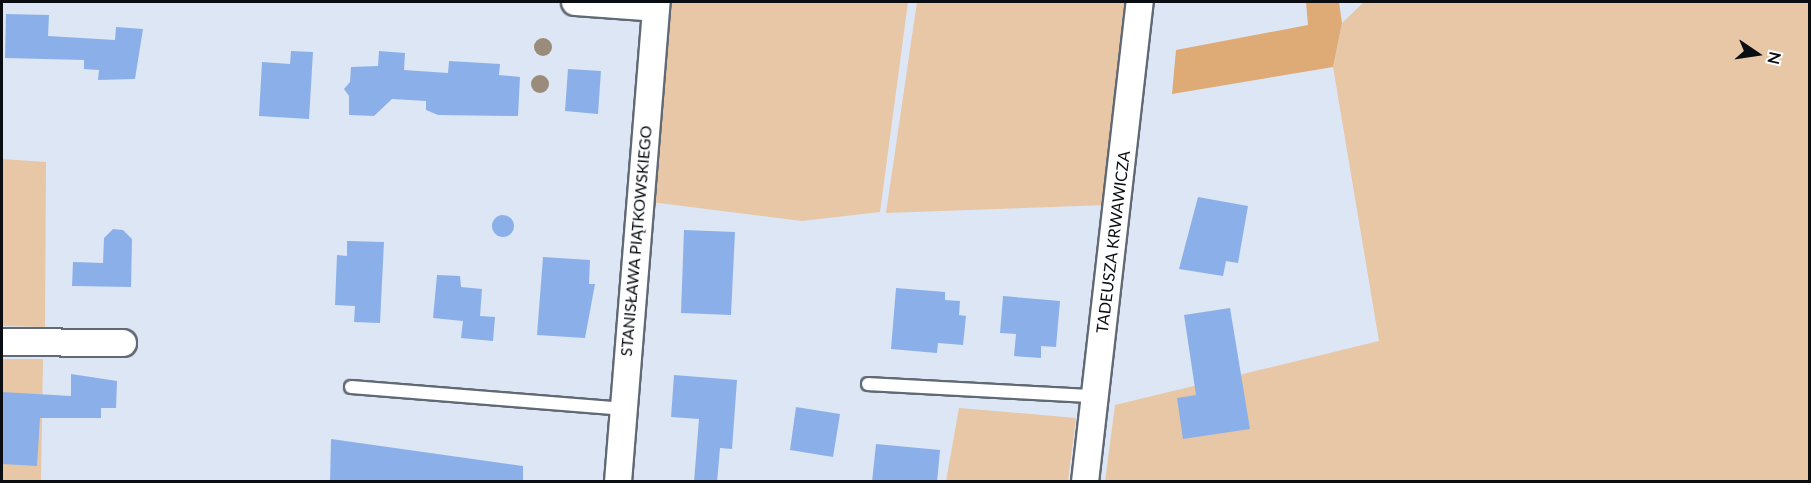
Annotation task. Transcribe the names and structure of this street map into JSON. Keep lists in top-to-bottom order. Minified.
{"streets":{"street":["STANISŁAWA PIĄTKOWSKIEGO","TADEUSZA KRWAWICZA"]},"north":"right"}
